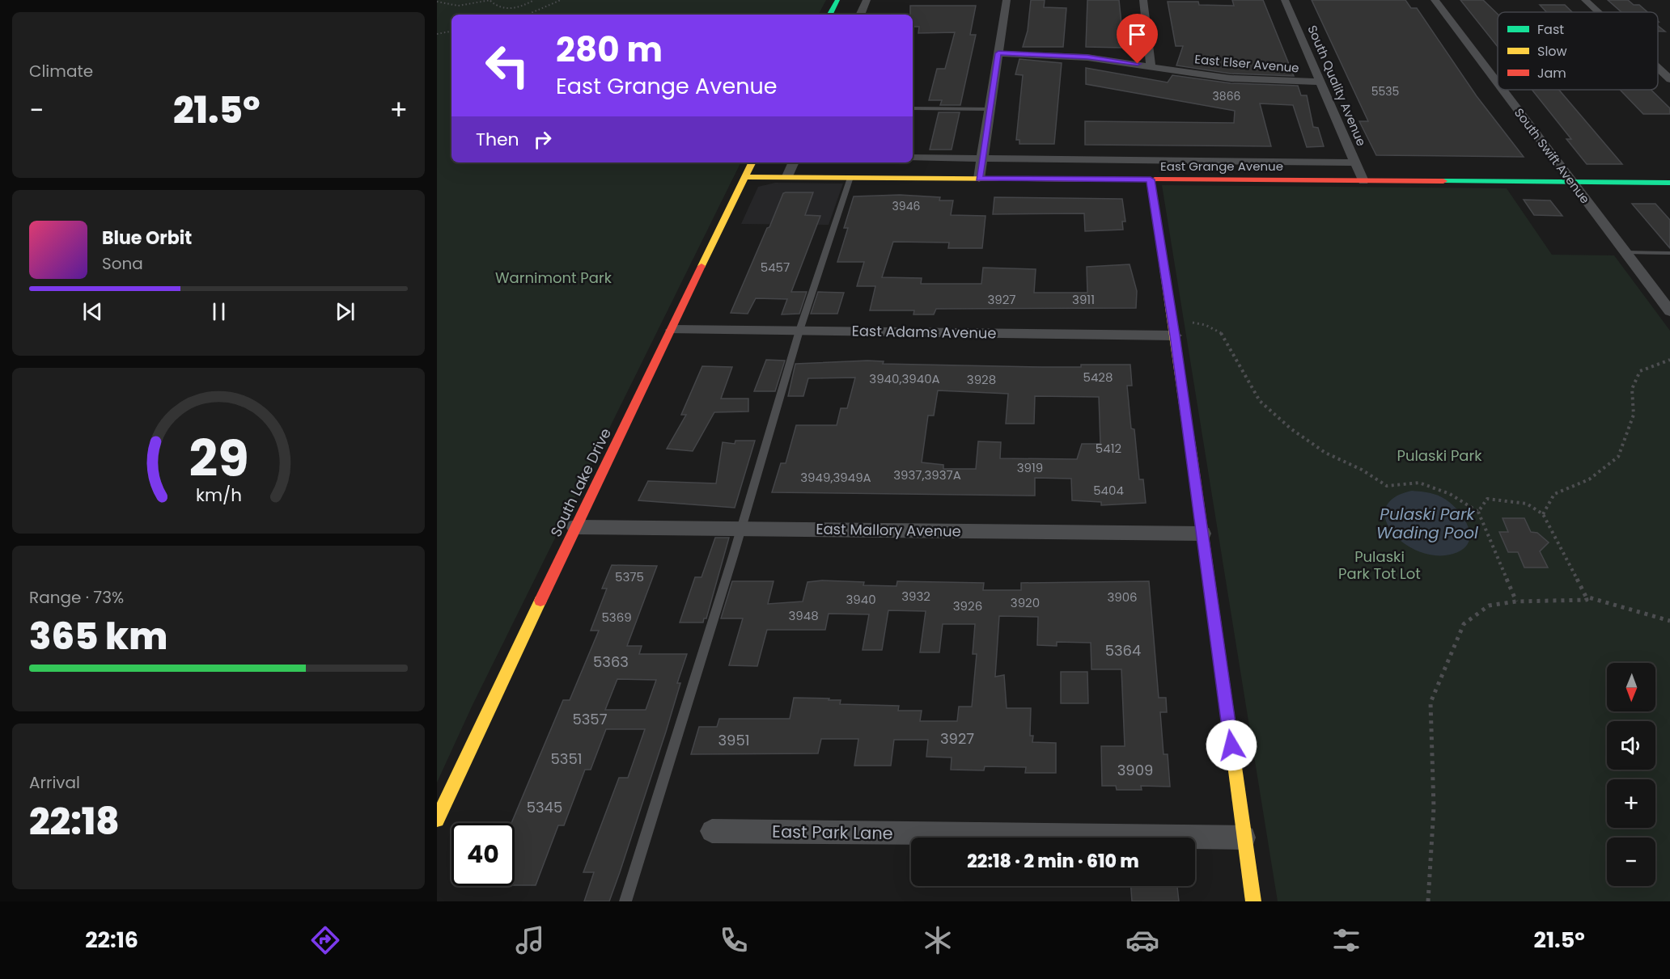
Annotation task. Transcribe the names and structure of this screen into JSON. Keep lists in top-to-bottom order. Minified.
{"streets":{"street":["East Elser Avenue","South Quality Avenue","South Swift Avenue","East Grange Avenue","East Adams Avenue","South Lake Drive","East Mallory Avenue","East Park Lane"]},"crossings":[["East Elser Avenue","South Quality Avenue"],["South Quality Avenue","East Grange Avenue"],["South Swift Avenue","East Grange Avenue"],["East Grange Avenue","South Lake Drive"],["East Adams Avenue","South Lake Drive"],["South Lake Drive","East Mallory Avenue"]],"water":["Pulaski Park Wading Pool"],"parks":["Warnimont Park","Pulaski Park","Pulaski Park Tot Lot"],"house_numbers":["5535","3866","3946","5457","3927","3911","5428","3940,3940A","3928","5412","3919","3937,3937A","3949,3949A","5404","5375","3932","3906","3940","3920","3926","3948","5369","5364","5363","5357","3927","3951","5351","3909","5345"],"legend":["Fast","Slow","Jam"],"north":"bottom","page":{"tile":["Climate",["Range · 73%","365 km"],["Arrival","22:18"]],"turn":["280 m","East Grange Avenue"],"heat":["−","21.5°","+"],"then":"Then","song":["Blue Orbit","Sona"],"map_buttons":["+","−"],"limit":"40","trip":"22:18 · 2 min · 610 m","tabs":["22:16","21.5°"],"gauge":["29","km/h"]}}
